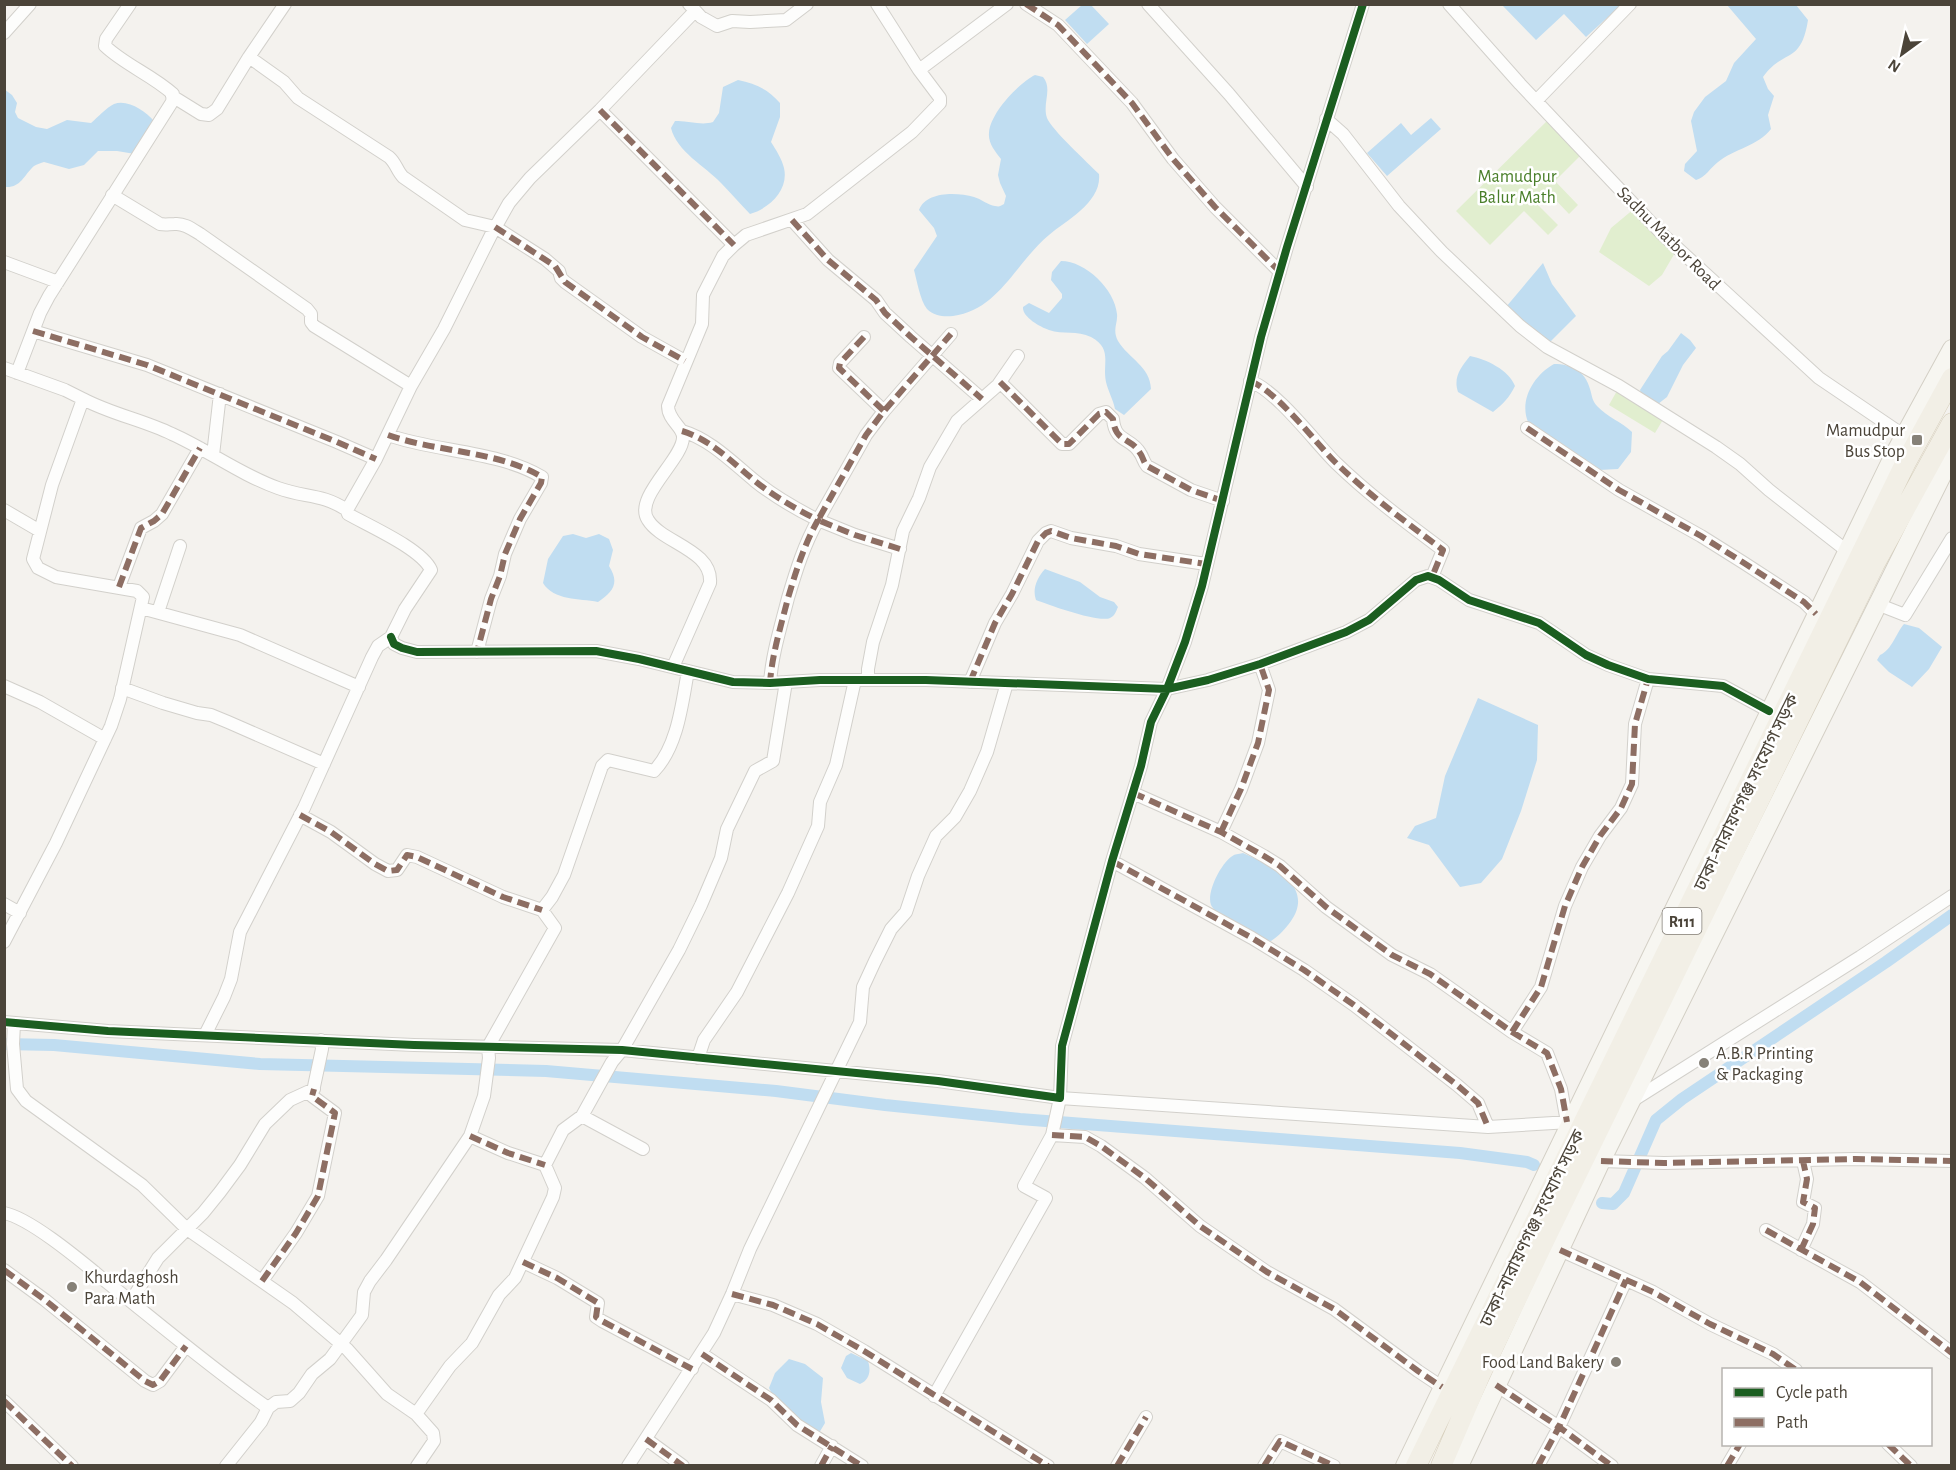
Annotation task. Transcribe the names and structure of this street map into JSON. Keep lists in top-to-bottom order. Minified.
{"streets":{"main road":["ঢাকা-নারায়ণগঞ্জ সংযোগ সড়ক","R111"],"street":["Sadhu Matbor Road"]},"crossings":[["Sadhu Matbor Road","ঢাকা-নারায়ণগঞ্জ সংযোগ সড়ক"]],"parks":["Mamudpur Balur Math"],"places":{"transit":["Mamudpur Bus Stop"],"other":["A.B.R Printing & Packaging","Khurdaghosh Para Math","Food Land Bakery"]},"legend":["Cycle path","Path"],"north":"bottom left"}
